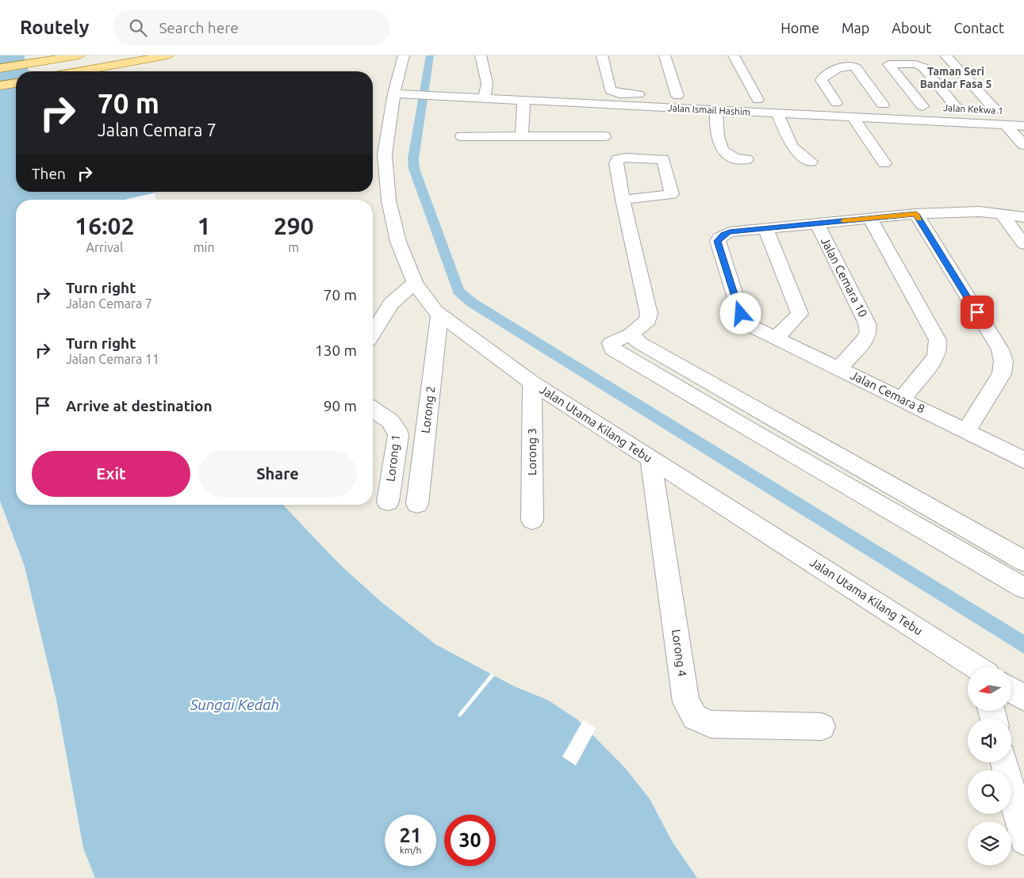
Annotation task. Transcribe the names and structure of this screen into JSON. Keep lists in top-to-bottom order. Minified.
{"streets":{"street":["Jalan Kekwa 1","Jalan Ismail Hashim","Jalan Cemara 10","Jalan Cemara 8","Lorong 2","Jalan Utama Kilang Tebu","Lorong 3","Lorong 1","Lorong 4"]},"crossings":[["Jalan Ismail Hashim","Jalan Utama Kilang Tebu"],["Jalan Cemara 10","Jalan Cemara 8"],["Lorong 2","Jalan Utama Kilang Tebu"],["Jalan Utama Kilang Tebu","Lorong 3"],["Jalan Utama Kilang Tebu","Lorong 4"]],"districts":["Taman Seri Bandar Fasa 5"],"water":["Sungai Kedah"],"north":"left","page":{"header":"Routely","search":"Search here","nav":["Home","Map","About","Contact"],"turn":["70 m","Jalan Cemara 7"],"then":"Then","eta":["16:02","Arrival","1","min","290","m"],"list":[{"name":"Turn right","note":"Jalan Cemara 7","value":"70 m"},{"name":"Turn right","note":"Jalan Cemara 11","value":"130 m"},{"name":"Arrive at destination","value":"90 m"}],"buttons":["Exit","Share"],"speed":"21 km/h","limit":"30"}}
